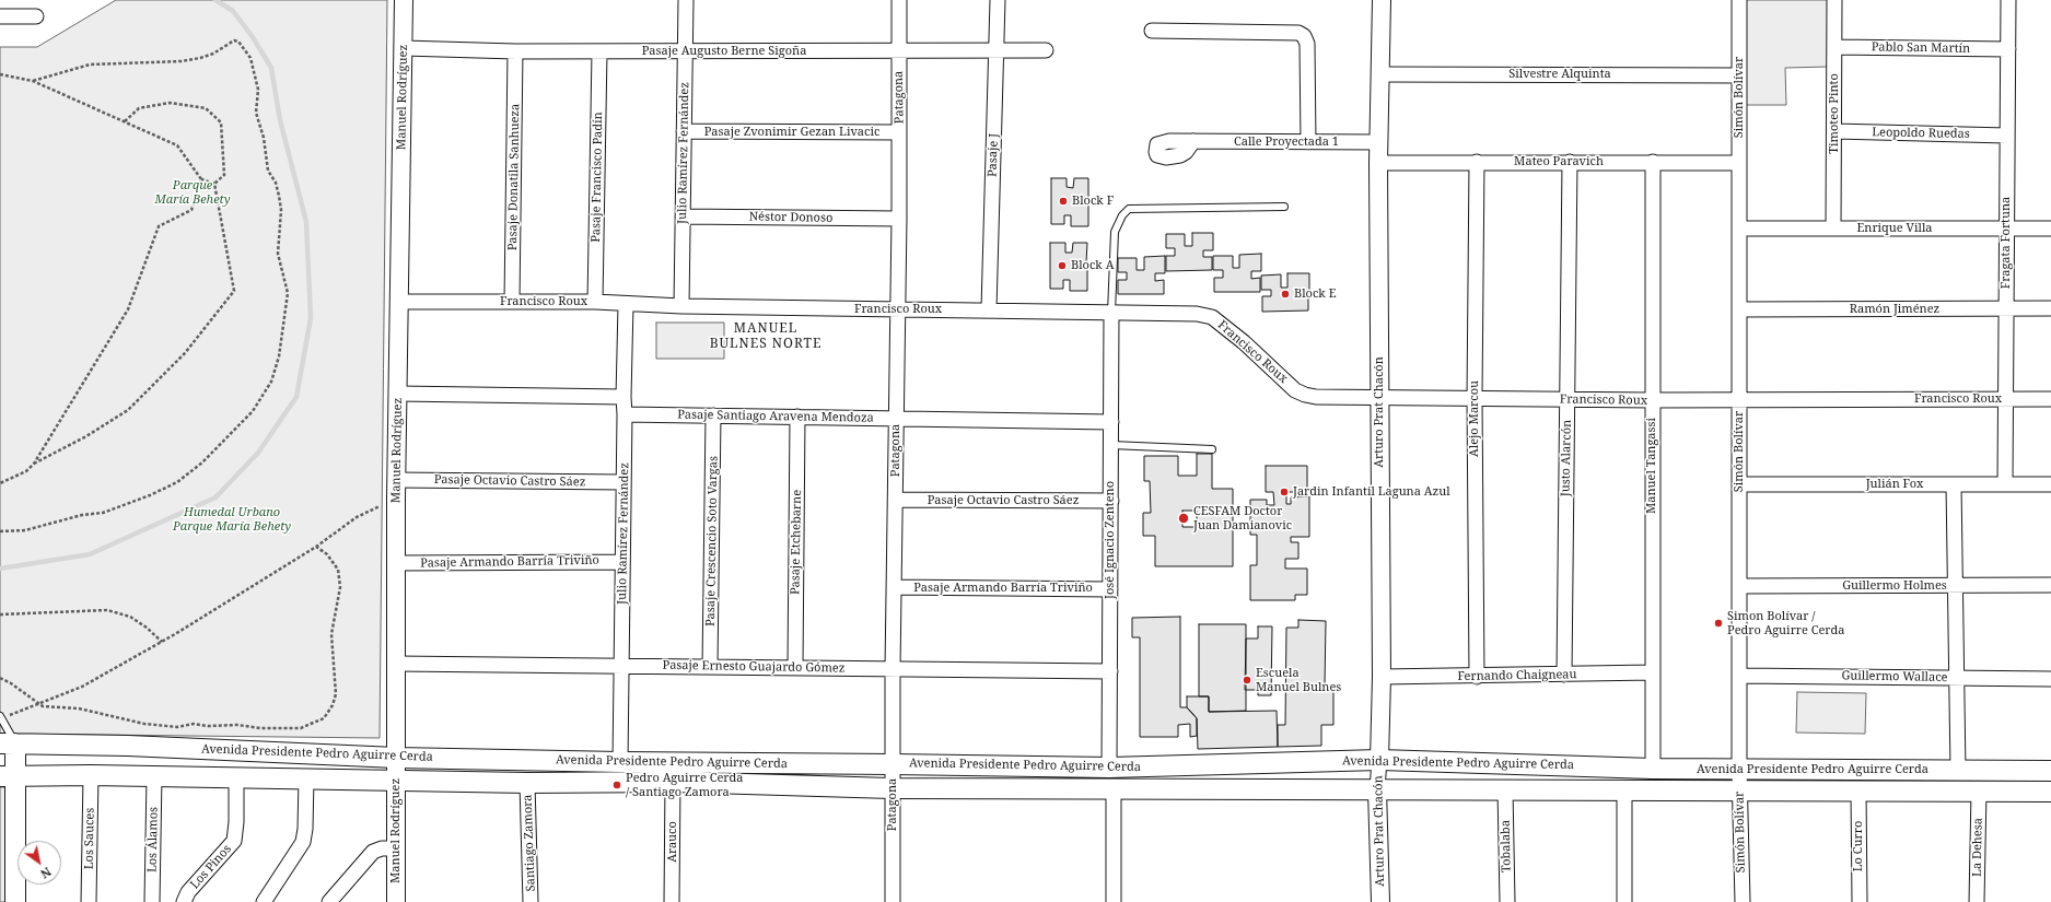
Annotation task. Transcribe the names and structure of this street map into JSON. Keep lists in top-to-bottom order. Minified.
{"streets":{"main road":["Avenida Presidente Pedro Aguirre Cerda"],"street":["Pablo San Martín","Pasaje Augusto Berne Sigoña","Silvestre Alquinta","Manuel Rodríguez","Patagona","Simón Bolívar","Timoteo Pinto","Pasaje Zvonimir Gezan Livacic","Leopoldo Ruedas","Calle Proyectada 1","Julio Ramírez Fernández","Pasaje J","Mateo Paravich","Pasaje Donatila Sanhueza","Pasaje Francisco Padín","Néstor Donoso","Enrique Villa","Fragata Fortuna","Francisco Roux","Ramón Jiménez","Arturo Prat Chacón","Pasaje Santiago Aravena Mendoza","Alejo Marcou","Justo Alarcón","Manuel Tangassi","Pasaje Octavio Castro Sáez","Julián Fox","José Ignacio Zenteno","Pasaje Crescencio Soto Vargas","Pasaje Etchebarne","Pasaje Armando Barría Triviño","Guillermo Holmes","Pasaje Ernesto Guajardo Gómez","Fernando Chaigneau","Guillermo Wallace","Los Sauces","Los Álamos","Arauco","Santiago Zamora","Tobalaba","Lo Curro","La Dehesa","Los Pinos"]},"crossings":[["Pablo San Martín","Timoteo Pinto"],["Pablo San Martín","Fragata Fortuna"],["Pasaje Augusto Berne Sigoña","Manuel Rodríguez"],["Pasaje Augusto Berne Sigoña","Patagona"],["Pasaje Augusto Berne Sigoña","Julio Ramírez Fernández"],["Pasaje Augusto Berne Sigoña","Pasaje J"],["Pasaje Augusto Berne Sigoña","Pasaje Donatila Sanhueza"],["Pasaje Augusto Berne Sigoña","Pasaje Francisco Padín"],["Silvestre Alquinta","Simón Bolívar"],["Silvestre Alquinta","Arturo Prat Chacón"],["Manuel Rodríguez","Francisco Roux"],["Manuel Rodríguez","Pasaje Octavio Castro Sáez"],["Manuel Rodríguez","Pasaje Armando Barría Triviño"],["Manuel Rodríguez","Pasaje Ernesto Guajardo Gómez"],["Manuel Rodríguez","Avenida Presidente Pedro Aguirre Cerda"],["Patagona","Pasaje Zvonimir Gezan Livacic"],["Patagona","Néstor Donoso"],["Patagona","Francisco Roux"],["Patagona","Pasaje Santiago Aravena Mendoza"],["Patagona","Pasaje Octavio Castro Sáez"],["Patagona","Pasaje Armando Barría Triviño"],["Patagona","Pasaje Ernesto Guajardo Gómez"],["Patagona","Avenida Presidente Pedro Aguirre Cerda"],["Simón Bolívar","Mateo Paravich"],["Simón Bolívar","Enrique Villa"],["Simón Bolívar","Francisco Roux"],["Simón Bolívar","Ramón Jiménez"],["Simón Bolívar","Julián Fox"],["Simón Bolívar","Guillermo Holmes"],["Simón Bolívar","Guillermo Wallace"],["Simón Bolívar","Avenida Presidente Pedro Aguirre Cerda"],["Timoteo Pinto","Leopoldo Ruedas"],["Timoteo Pinto","Enrique Villa"],["Pasaje Zvonimir Gezan Livacic","Julio Ramírez Fernández"],["Leopoldo Ruedas","Fragata Fortuna"],["Calle Proyectada 1","Arturo Prat Chacón"],["Julio Ramírez Fernández","Néstor Donoso"],["Julio Ramírez Fernández","Francisco Roux"],["Julio Ramírez Fernández","Pasaje Santiago Aravena Mendoza"],["Julio Ramírez Fernández","Pasaje Octavio Castro Sáez"],["Julio Ramírez Fernández","Pasaje Armando Barría Triviño"],["Julio Ramírez Fernández","Pasaje Ernesto Guajardo Gómez"],["Julio Ramírez Fernández","Avenida Presidente Pedro Aguirre Cerda"],["Pasaje J","Francisco Roux"],["Mateo Paravich","Arturo Prat Chacón"],["Mateo Paravich","Alejo Marcou"],["Mateo Paravich","Justo Alarcón"],["Mateo Paravich","Manuel Tangassi"],["Pasaje Donatila Sanhueza","Francisco Roux"],["Pasaje Francisco Padín","Francisco Roux"],["Enrique Villa","Fragata Fortuna"],["Fragata Fortuna","Francisco Roux"],["Fragata Fortuna","Ramón Jiménez"],["Fragata Fortuna","Julián Fox"],["Francisco Roux","Arturo Prat Chacón"],["Francisco Roux","Alejo Marcou"],["Francisco Roux","Justo Alarcón"],["Francisco Roux","Manuel Tangassi"],["Francisco Roux","José Ignacio Zenteno"],["Arturo Prat Chacón","Fernando Chaigneau"],["Arturo Prat Chacón","Avenida Presidente Pedro Aguirre Cerda"],["Pasaje Santiago Aravena Mendoza","José Ignacio Zenteno"],["Pasaje Santiago Aravena Mendoza","Pasaje Crescencio Soto Vargas"],["Pasaje Santiago Aravena Mendoza","Pasaje Etchebarne"],["Alejo Marcou","Fernando Chaigneau"],["Justo Alarcón","Fernando Chaigneau"],["Manuel Tangassi","Fernando Chaigneau"],["Manuel Tangassi","Avenida Presidente Pedro Aguirre Cerda"],["Pasaje Octavio Castro Sáez","José Ignacio Zenteno"],["José Ignacio Zenteno","Pasaje Armando Barría Triviño"],["José Ignacio Zenteno","Pasaje Ernesto Guajardo Gómez"],["José Ignacio Zenteno","Avenida Presidente Pedro Aguirre Cerda"],["Pasaje Crescencio Soto Vargas","Pasaje Ernesto Guajardo Gómez"],["Pasaje Etchebarne","Pasaje Ernesto Guajardo Gómez"],["Avenida Presidente Pedro Aguirre Cerda","Los Sauces"],["Avenida Presidente Pedro Aguirre Cerda","Los Álamos"],["Avenida Presidente Pedro Aguirre Cerda","Arauco"],["Avenida Presidente Pedro Aguirre Cerda","Santiago Zamora"],["Avenida Presidente Pedro Aguirre Cerda","Tobalaba"],["Avenida Presidente Pedro Aguirre Cerda","Lo Curro"],["Avenida Presidente Pedro Aguirre Cerda","La Dehesa"],["Avenida Presidente Pedro Aguirre Cerda","Los Pinos"]],"districts":["MANUEL BULNES NORTE"],"parks":["Parque María Behety","Humedal Urbano Parque María Behety"],"places":["Block F","Block A","Block E","Jardin Infantil Laguna Azul","CESFAM Doctor Juan Damianovic","Simon Bolívar / Pedro Aguirre Cerda","Escuela Manuel Bulnes","Pedro Aguirre Cerda / Santiago Zamora"],"north":"bottom right"}
